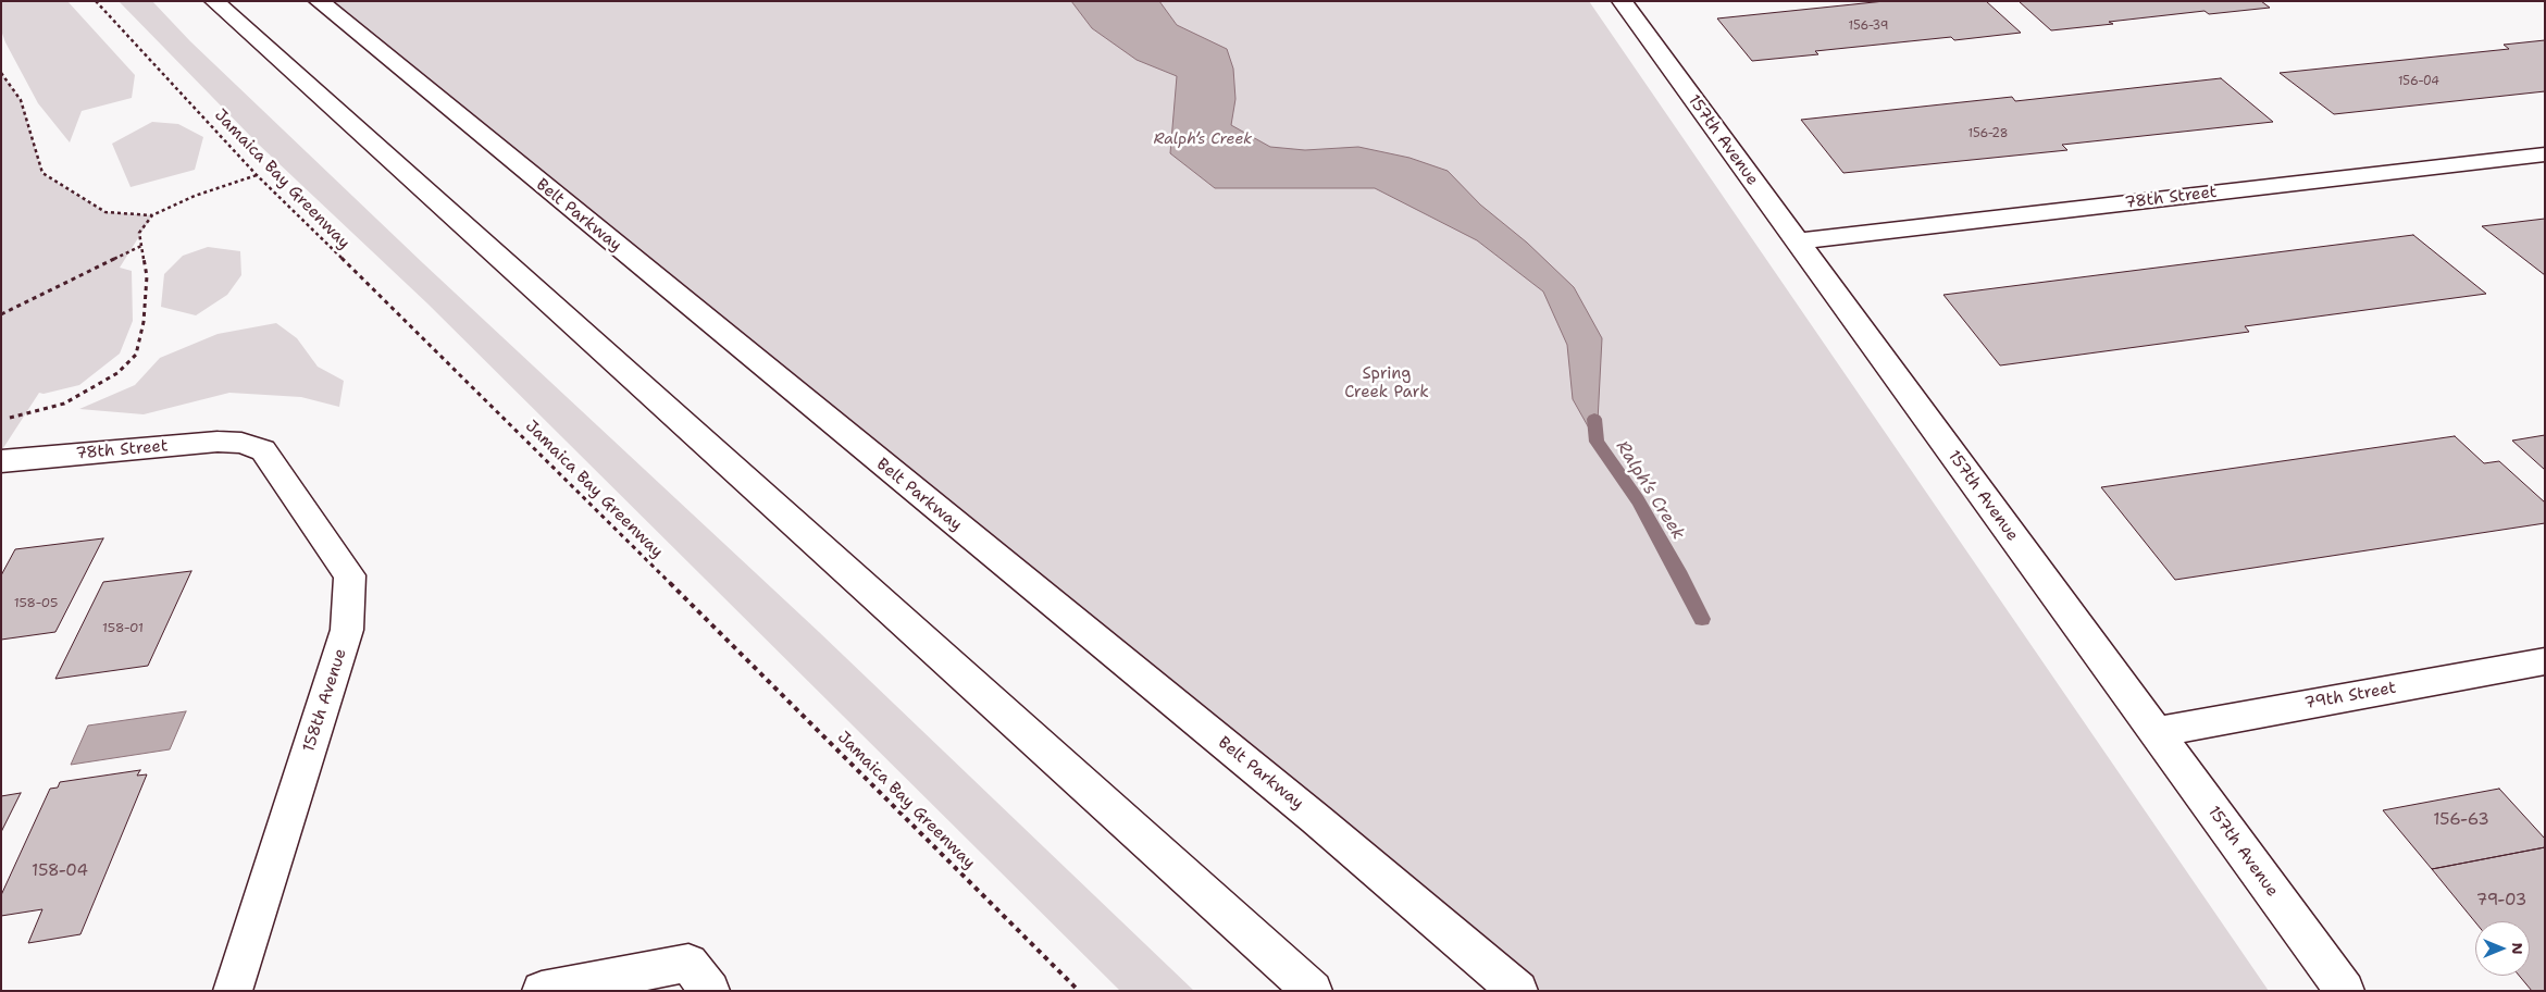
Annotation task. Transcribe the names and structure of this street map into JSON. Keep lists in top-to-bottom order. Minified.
{"streets":{"main road":["157th Avenue","78th Street","Belt Parkway","79th Street","158th Avenue"],"path":["Jamaica Bay Greenway"]},"crossings":[["157th Avenue","78th Street"],["157th Avenue","79th Street"],["78th Street","158th Avenue"]],"water":["Ralph’s Creek"],"parks":["Spring Creek Park"],"house_numbers":["156-39","156-04","156-28","158-05","158-01","156-63","158-04","79-03"],"north":"right"}
